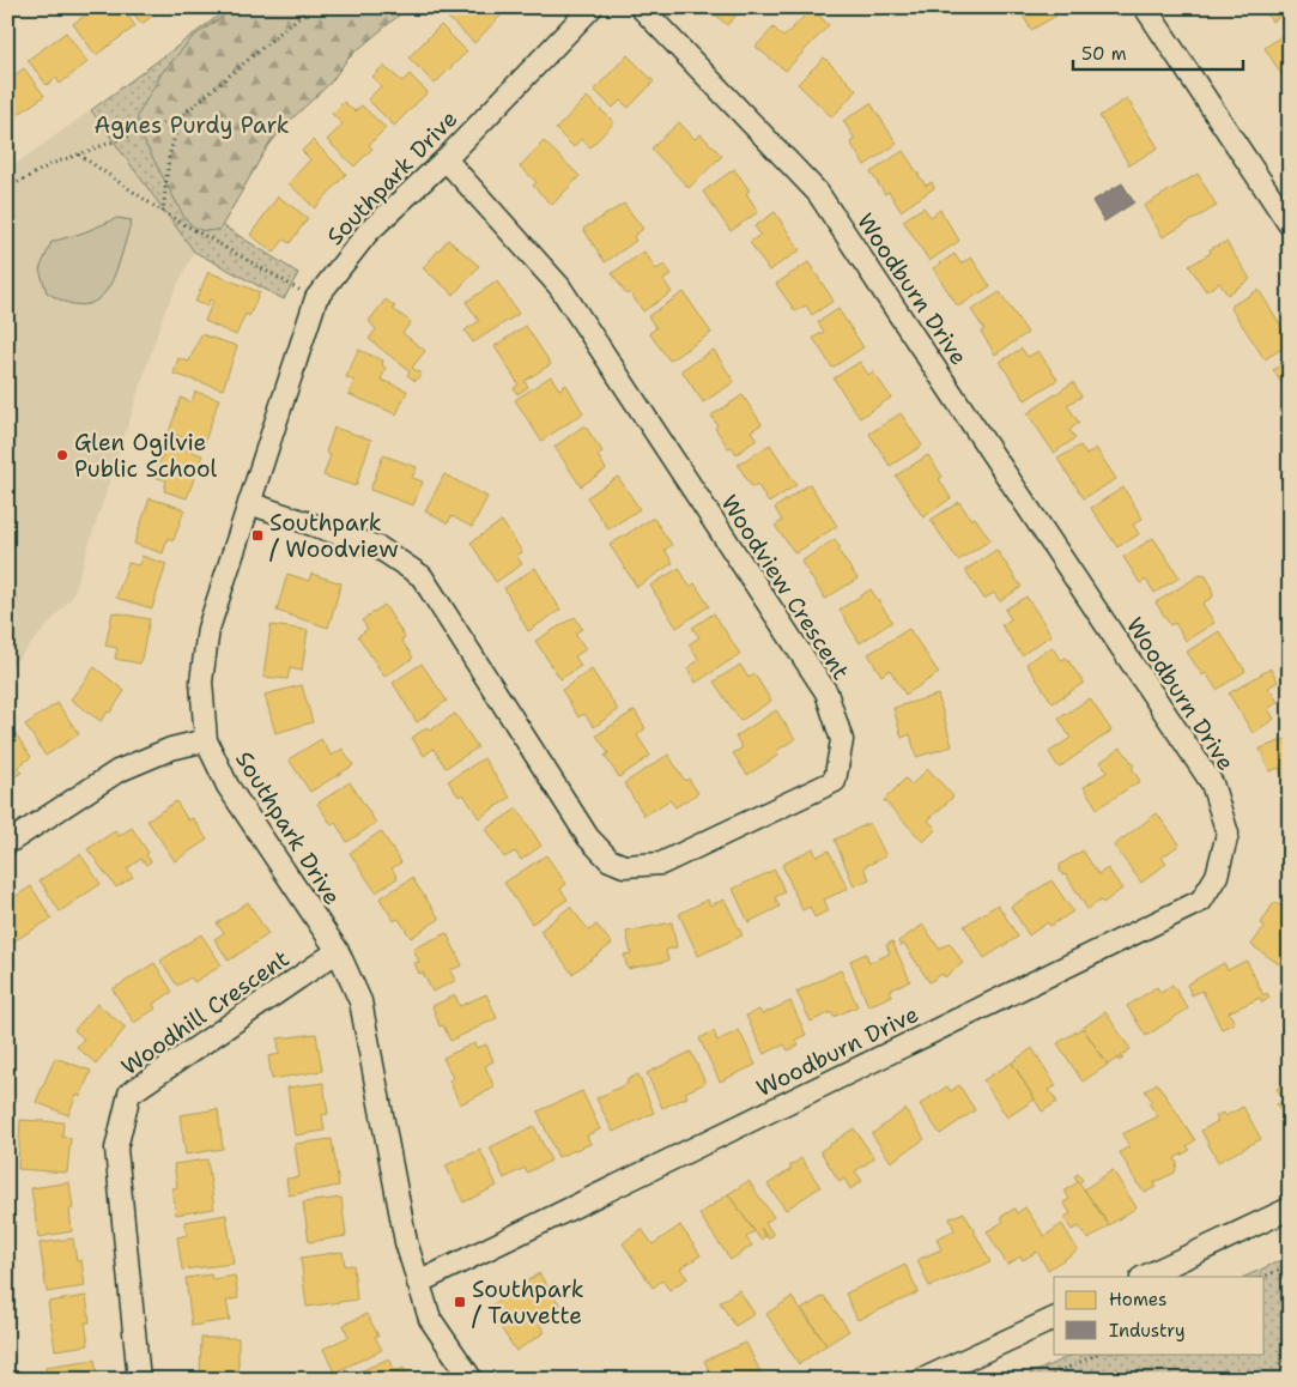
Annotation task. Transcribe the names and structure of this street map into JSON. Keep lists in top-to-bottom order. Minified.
{"streets":{"street":["Southpark Drive","Woodburn Drive","Woodview Crescent","Woodhill Crescent"]},"crossings":[["Southpark Drive","Woodburn Drive"],["Southpark Drive","Woodview Crescent"],["Southpark Drive","Woodhill Crescent"]],"parks":["Agnes Purdy Park"],"places":{"other":["Glen Ogilvie Public School"],"transit":["Southpark / Woodview","Southpark / Tauvette"]},"legend":["Homes","Industry"],"scale_bar":"50 m"}
